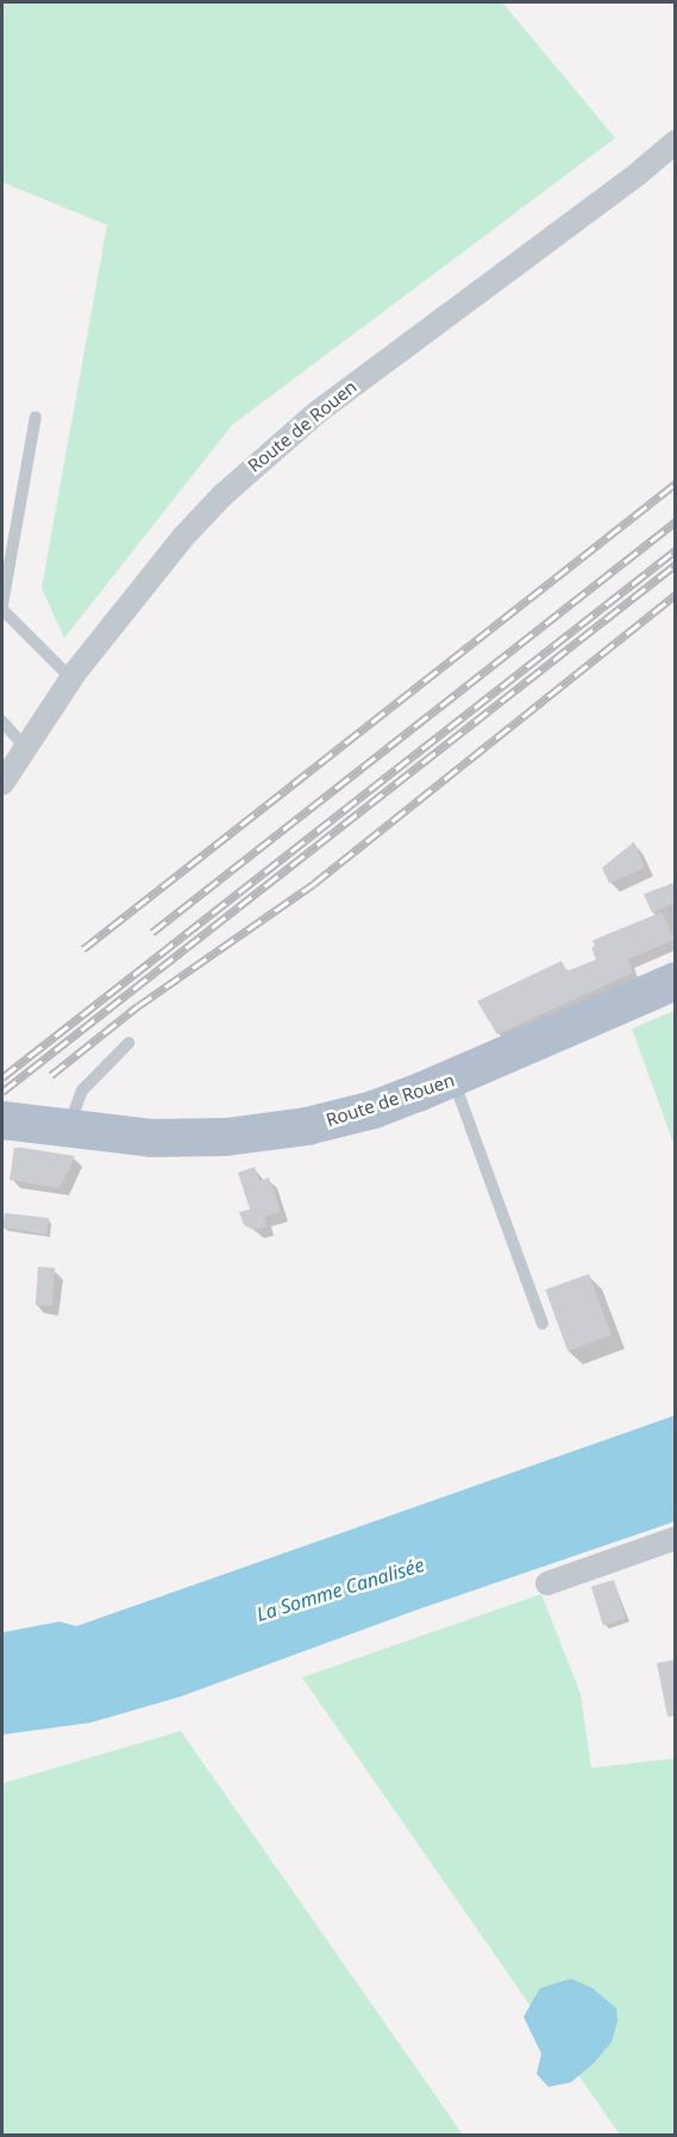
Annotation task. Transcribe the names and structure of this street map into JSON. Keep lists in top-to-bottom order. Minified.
{"streets":{"main road":["Route de Rouen"]},"water":["La Somme Canalisée"]}
